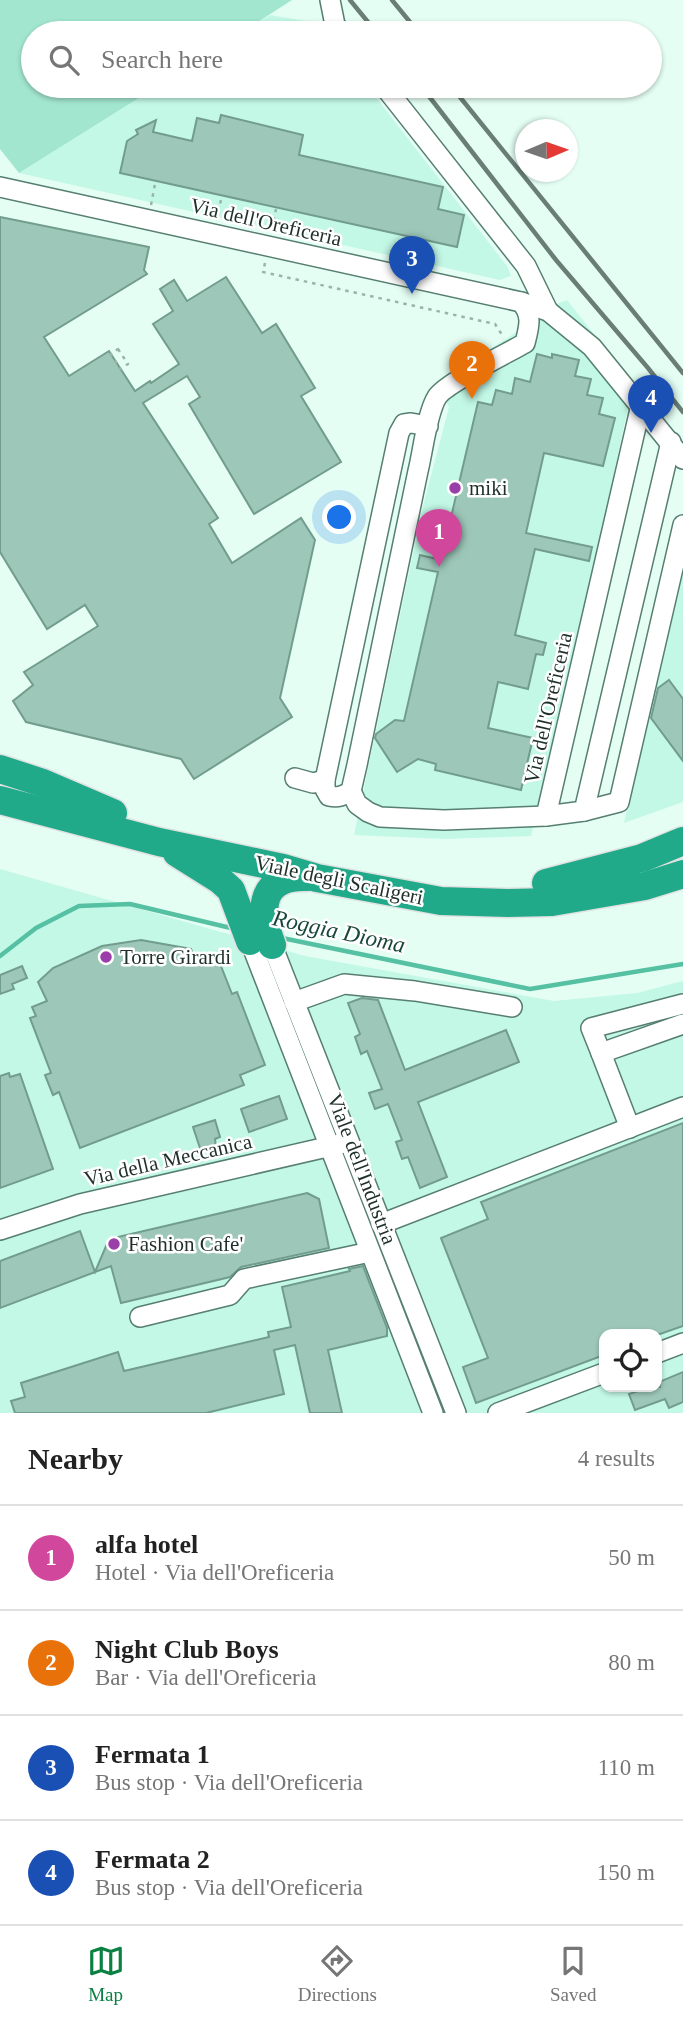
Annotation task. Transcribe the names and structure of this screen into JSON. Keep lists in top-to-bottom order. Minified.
{"streets":{"highway":["Viale degli Scaligeri"],"street":["Via dell'Oreficeria","Via della Meccanica","Viale dell'Industria"]},"crossings":[["Via della Meccanica","Viale dell'Industria"]],"water":["Roggia Dioma"],"places":["miki","Torre Girardi","Fashion Cafe'"],"north":"right","page":{"search":"Search here","pins":["3","2","4","1"],"heading":["Nearby","4 results"],"list":[{"mark":"1","name":"alfa hotel","note":"Hotel · Via dell'Oreficeria","value":"50 m"},{"mark":"2","name":"Night Club Boys","note":"Bar · Via dell'Oreficeria","value":"80 m"},{"mark":"3","name":"Fermata 1","note":"Bus stop · Via dell'Oreficeria","value":"110 m"},{"mark":"4","name":"Fermata 2","note":"Bus stop · Via dell'Oreficeria","value":"150 m"}],"nav":["Map","Directions","Saved"]}}
